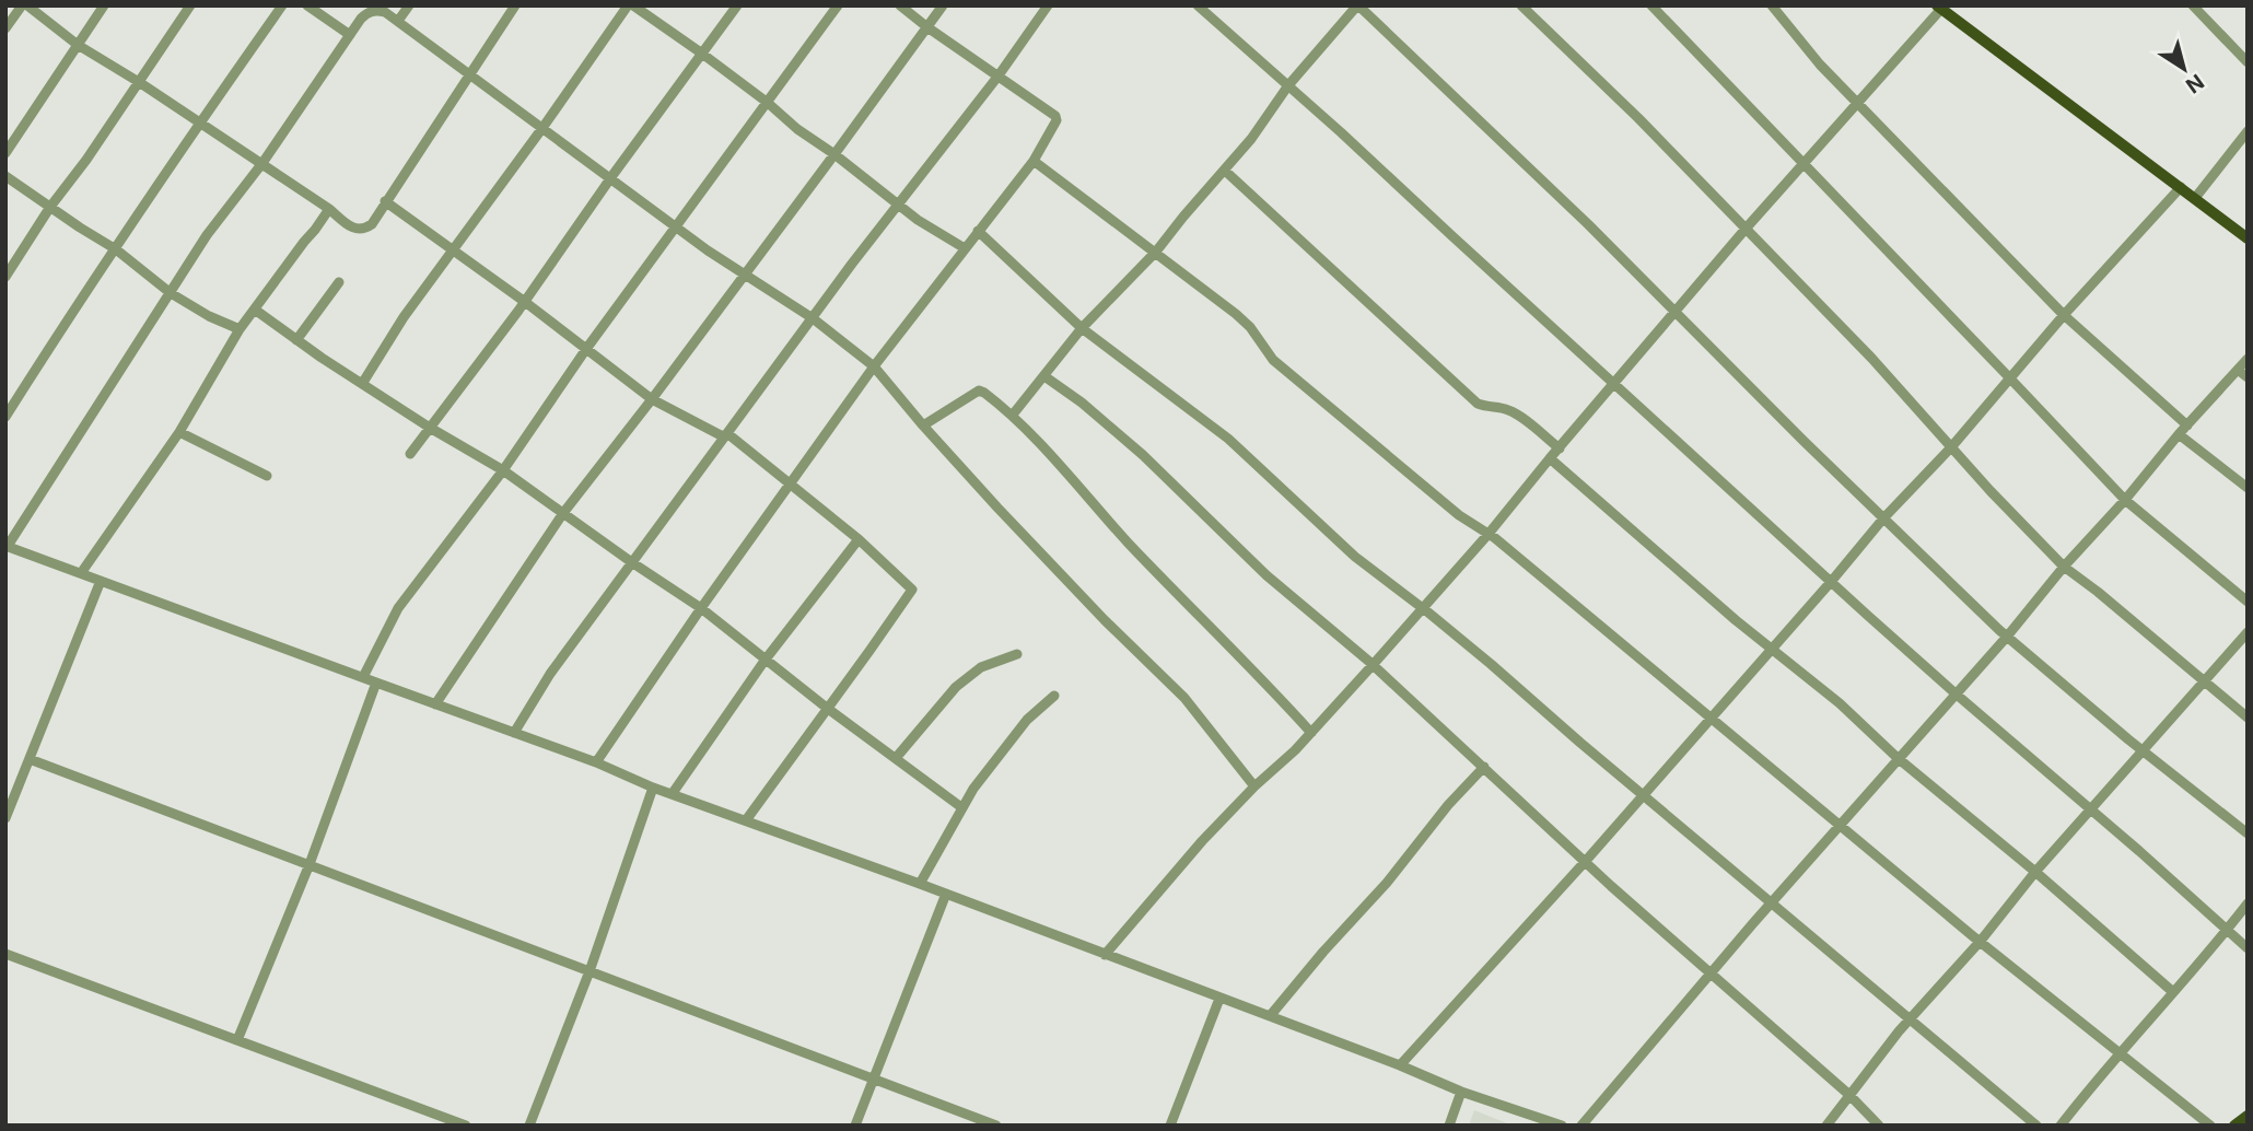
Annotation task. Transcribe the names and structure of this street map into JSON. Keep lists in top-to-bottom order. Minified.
{"north":"bottom right"}
